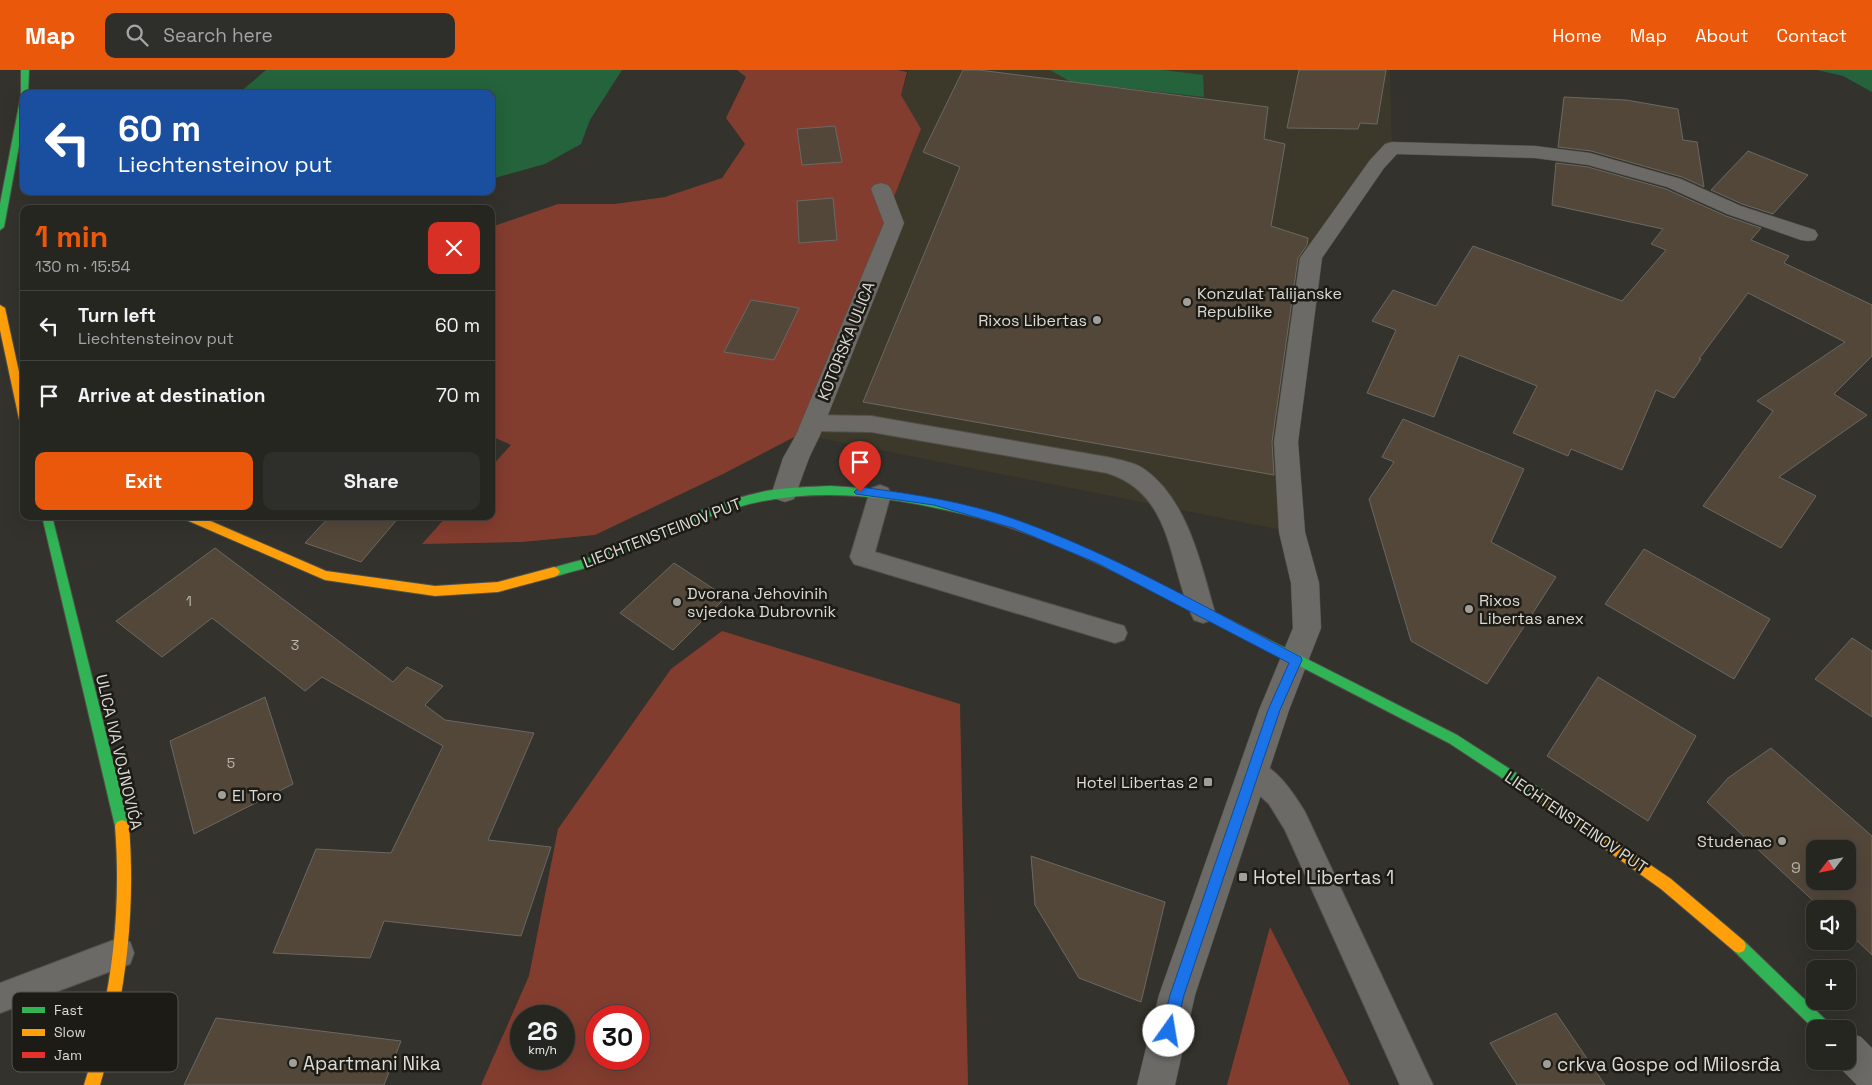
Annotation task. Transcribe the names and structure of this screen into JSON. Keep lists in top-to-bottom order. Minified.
{"streets":{"street":["KOTORSKA ULICA","LIECHTENSTEINOV PUT","ULICA IVA VOJNOVIĆA"]},"crossings":[["KOTORSKA ULICA","LIECHTENSTEINOV PUT"]],"places":{"other":["Konzulat Talijanske Republike","Rixos Libertas","Dvorana Jehovinih svjedoka Dubrovnik","Rixos Libertas anex","El Toro","Studenac","Apartmani Nika","crkva Gospe od Milosrđa"],"transit":["Hotel Libertas 2","Hotel Libertas 1"]},"house_numbers":["1","3","5","9"],"legend":["Fast","Slow","Jam"],"north":"bottom left","page":{"header":"Map","search":"Search here","nav":["Home","Map","About","Contact"],"turn":["60 m","Liechtensteinov put"],"heading":["1 min","130 m · 15:54"],"list":[{"name":"Turn left","note":"Liechtensteinov put","value":"60 m"},{"name":"Arrive at destination","value":"70 m"}],"buttons":["Exit","Share"],"map_buttons":["+","−"],"speed":"26 km/h","limit":"30"}}
